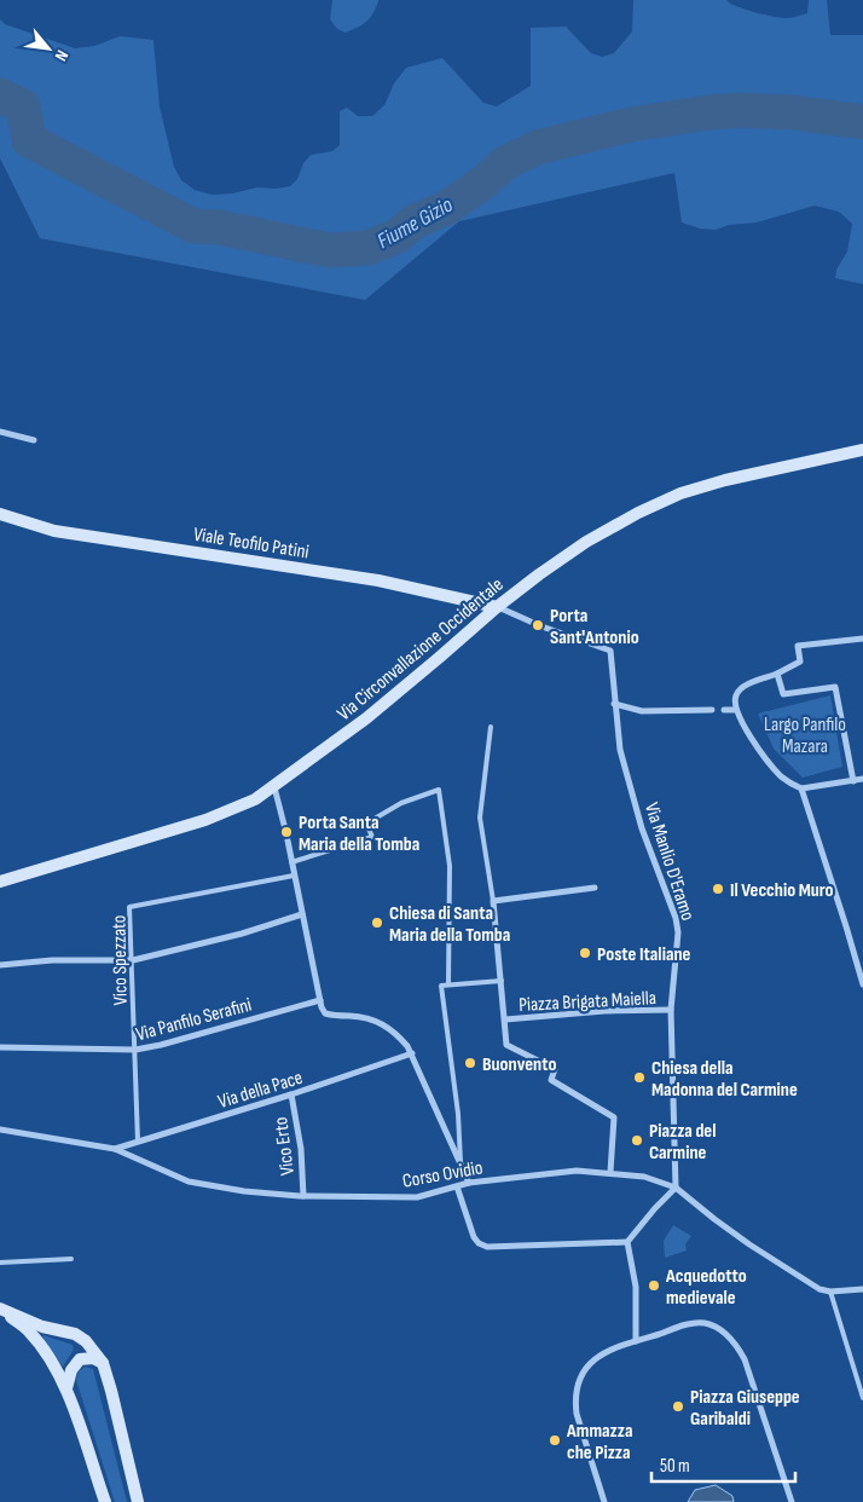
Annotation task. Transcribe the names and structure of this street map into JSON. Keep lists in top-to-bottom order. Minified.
{"streets":{"main road":["Viale Teofilo Patini","Via Circonvallazione Occidentale"],"street":["Via Manlio D'Eramo","Piazza Brigata Maiella","Via Panfilo Serafini","Via della Pace","Vico Erto","Corso Ovidio"],"lane":["Vico Spezzato"]},"crossings":[["Viale Teofilo Patini","Via Circonvallazione Occidentale"],["Via Manlio D'Eramo","Piazza Brigata Maiella"],["Via Manlio D'Eramo","Corso Ovidio"],["Vico Spezzato","Via Panfilo Serafini"],["Vico Spezzato","Via della Pace"],["Via della Pace","Vico Erto"],["Via della Pace","Corso Ovidio"],["Vico Erto","Corso Ovidio"]],"water":["Fiume Gizio"],"parks":["Largo Panfilo Mazara"],"places":["Porta Sant'Antonio","Porta Santa Maria della Tomba","Il Vecchio Muro","Chiesa di Santa Maria della Tomba","Poste Italiane","Buonvento","Chiesa della Madonna del Carmine","Piazza del Carmine","Acquedotto medievale","Piazza Giuseppe Garibaldi","Ammazza che Pizza"],"scale_bar":"50 m","north":"bottom right"}
